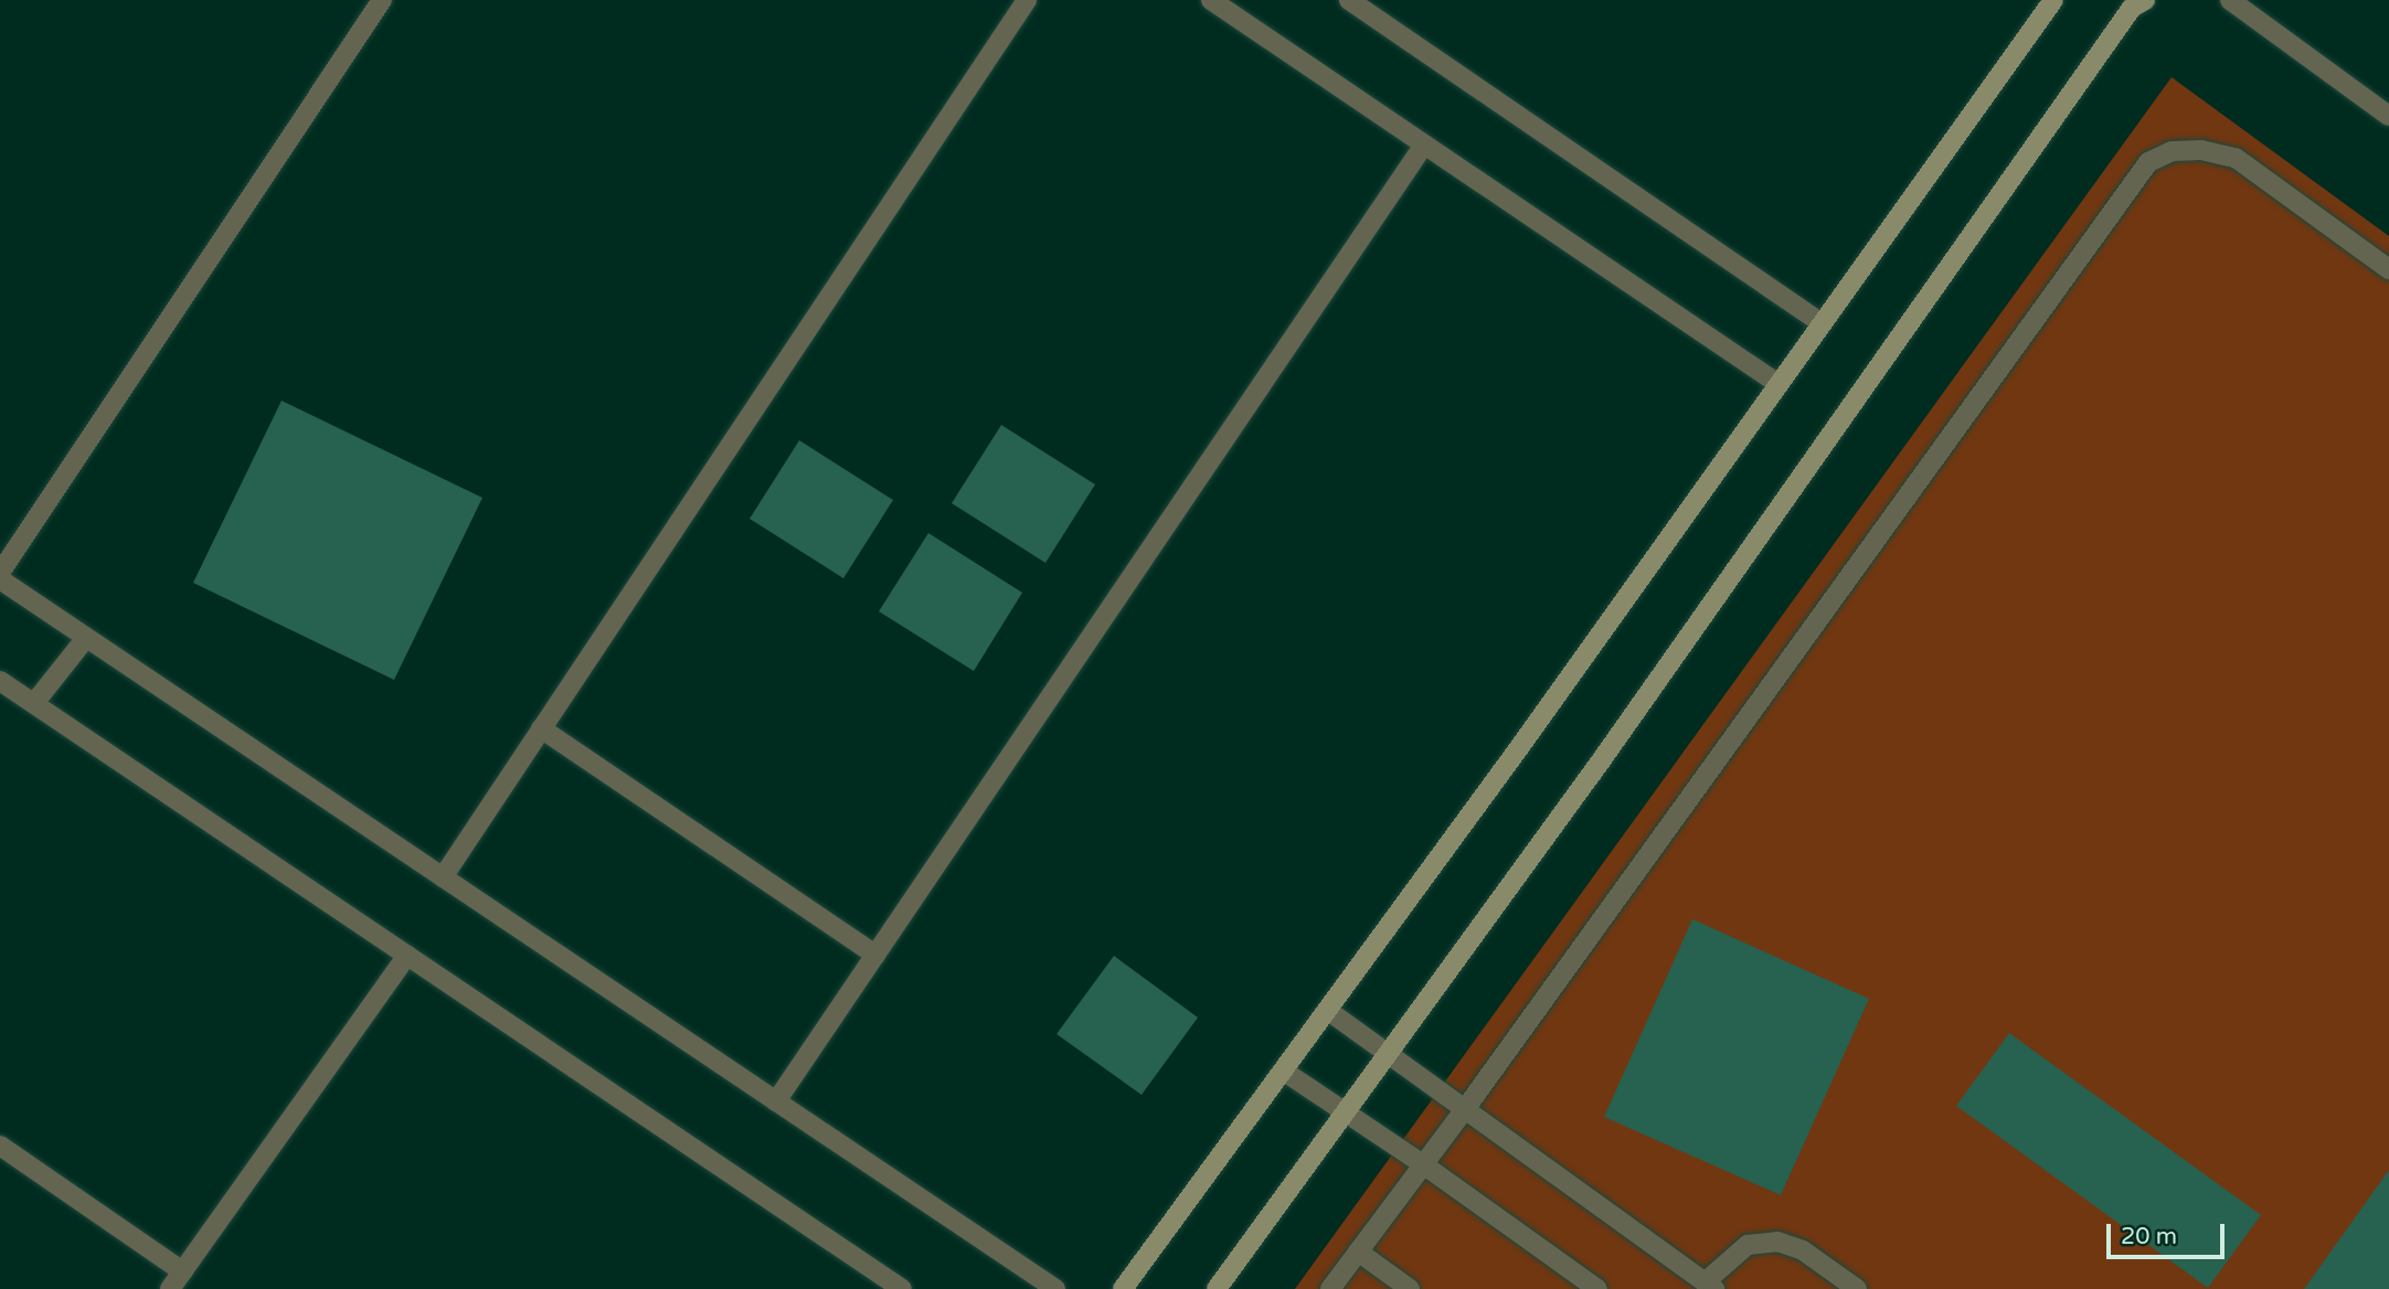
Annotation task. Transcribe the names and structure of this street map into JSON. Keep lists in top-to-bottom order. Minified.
{"scale_bar":"20 m"}
